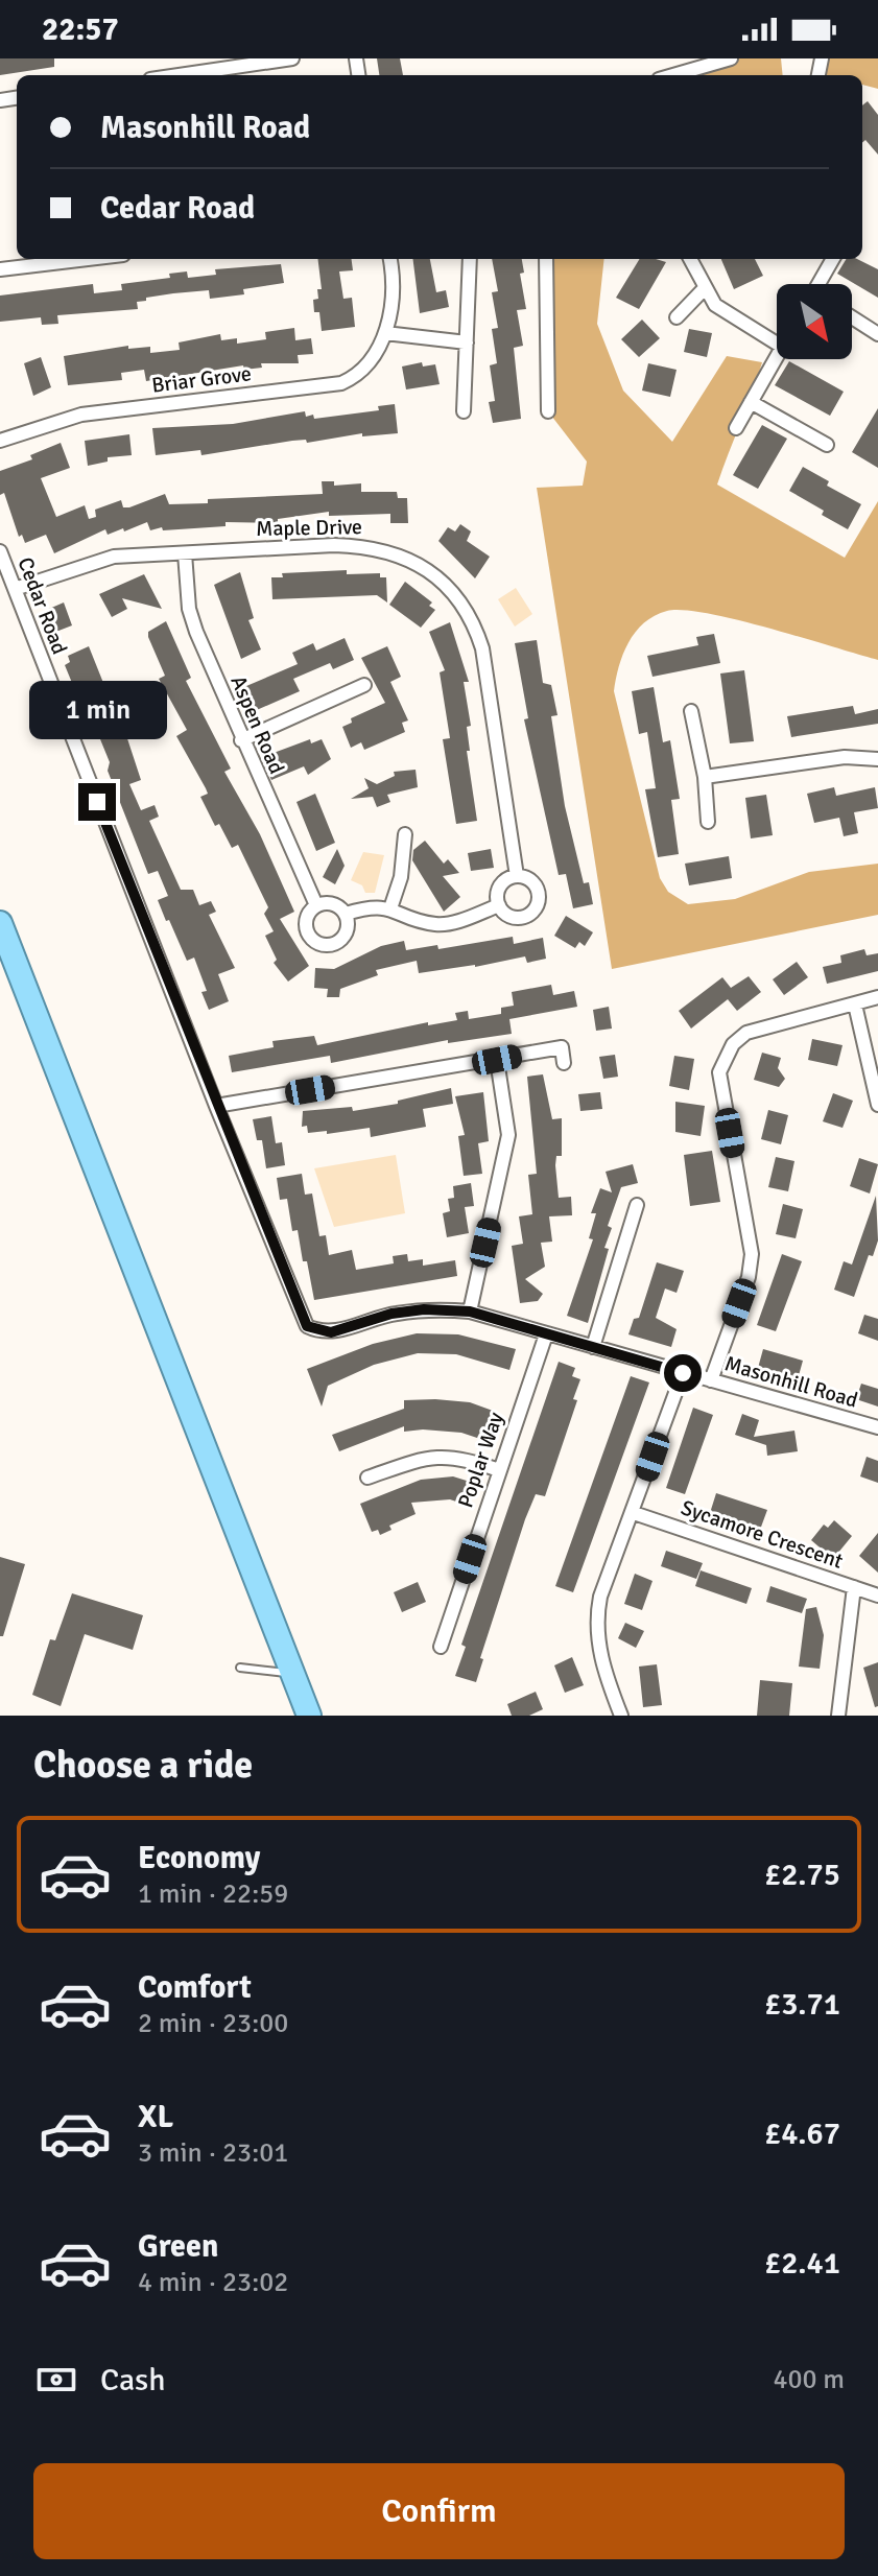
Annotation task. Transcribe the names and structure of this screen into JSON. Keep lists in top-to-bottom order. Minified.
{"streets":{"street":["Briar Grove","Maple Drive","Cedar Road","Aspen Road","Masonhill Road","Poplar Way","Sycamore Crescent"]},"crossings":[["Maple Drive","Cedar Road"],["Maple Drive","Aspen Road"],["Cedar Road","Masonhill Road"],["Masonhill Road","Poplar Way"]],"north":"bottom right","page":{"status":"22:57","banner":["Masonhill Road","Cedar Road"],"bubble":"1 min","heading":"Choose a ride","list":[{"name":"Economy","note":"1 min · 22:59","value":"£2.75"},{"name":"Comfort","note":"2 min · 23:00","value":"£3.71"},{"name":"XL","note":"3 min · 23:01","value":"£4.67"},{"name":"Green","note":"4 min · 23:02","value":"£2.41"}],"pay":["Cash","400 m"],"buttons":"Confirm"}}
